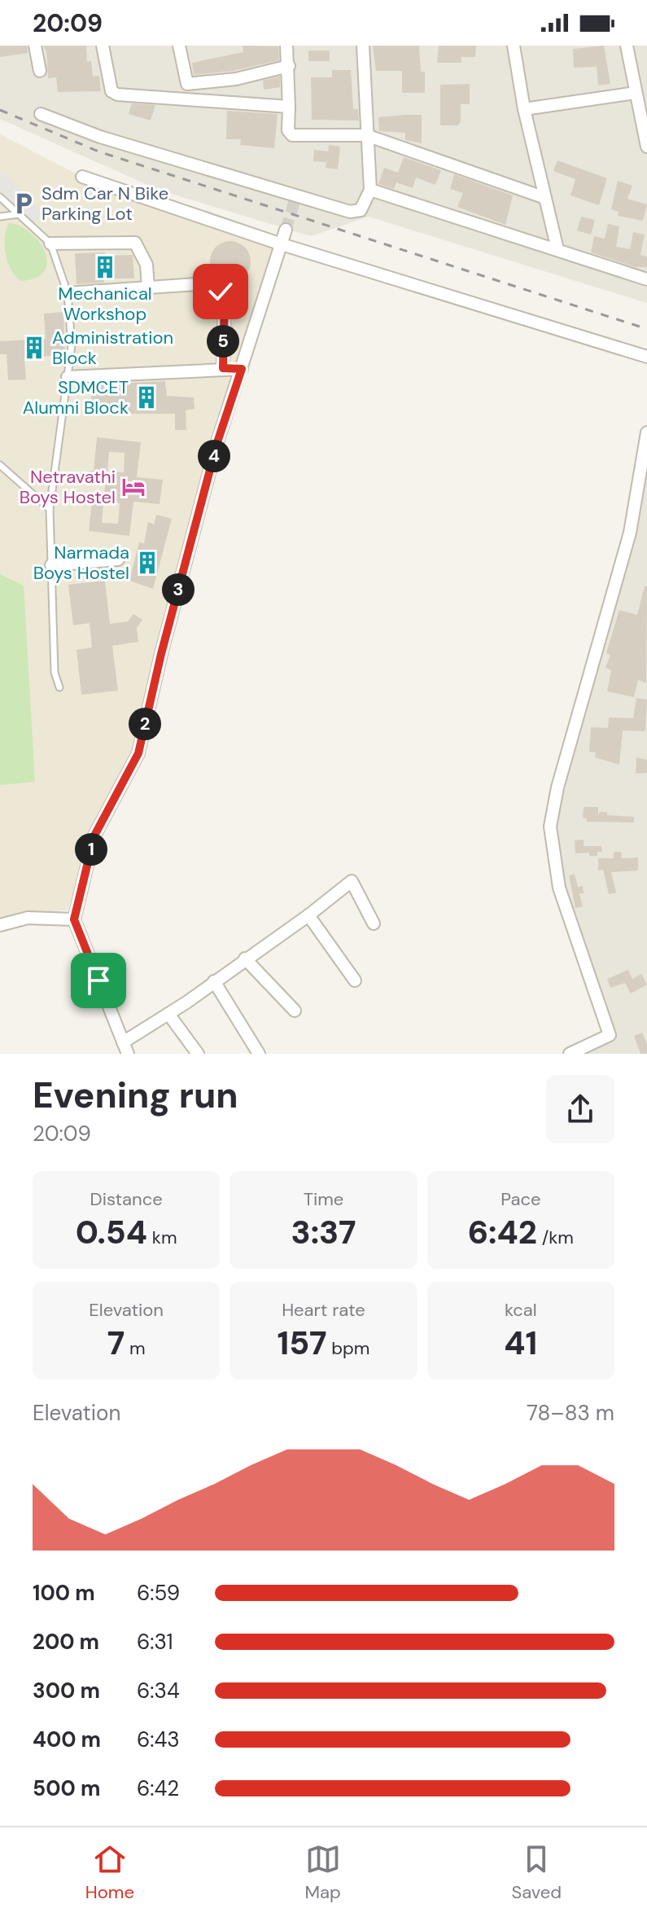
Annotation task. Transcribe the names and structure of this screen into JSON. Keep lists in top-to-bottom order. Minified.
{"places":{"parking":["Sdm Car N Bike Parking Lot"],"building":["Mechanical Workshop","Administration Block","SDMCET Alumni Block","Narmada Boys Hostel"],"hotel":["Netravathi Boys Hostel"]},"page":{"status":"20:09","pins":["5","4","3","2","1"],"heading":["Evening run","20:09"],"stats":[["Distance","0.54 km"],["Time","3:37"],["Pace","6:42 /km"],["Elevation","7 m"],["Heart rate","157 bpm"],["kcal","41"]],"chart":["Elevation","78–83 m"],"list":[{"name":"100 m","note":"6:59"},{"name":"200 m","note":"6:31"},{"name":"300 m","note":"6:34"},{"name":"400 m","note":"6:43"},{"name":"500 m","note":"6:42"}],"tabs":["Home","Map","Saved"]}}
